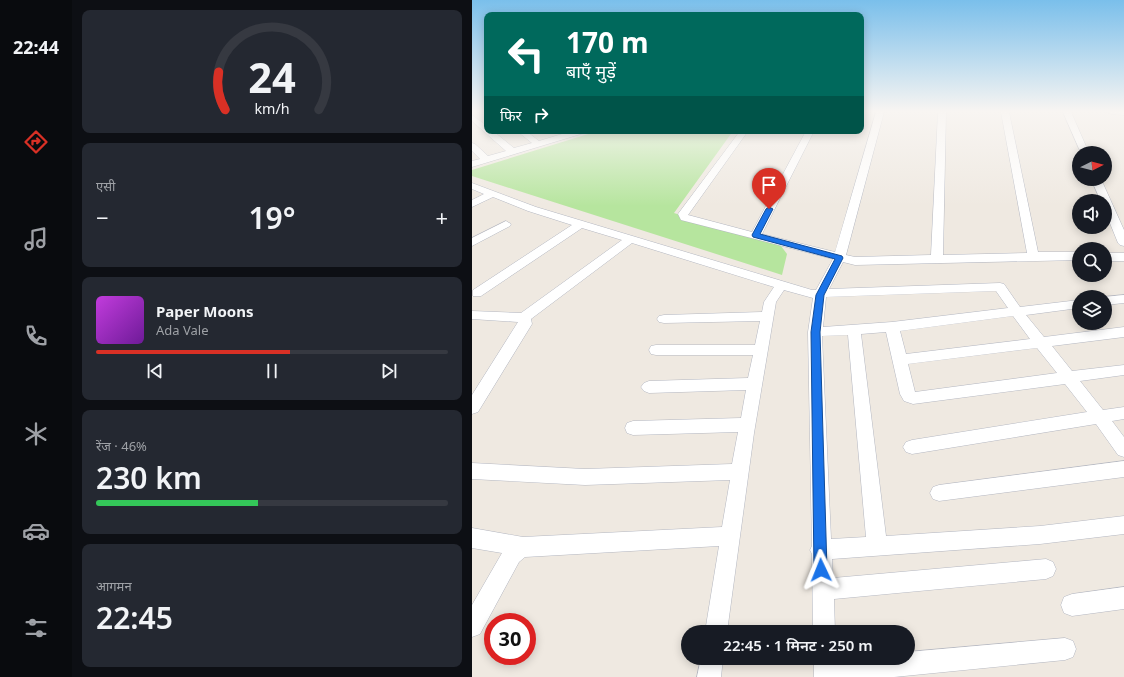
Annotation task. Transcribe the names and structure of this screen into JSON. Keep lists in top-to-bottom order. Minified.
{"north":"right","page":{"tabs":"22:44","turn":["170 m","बाएँ मुड़ें"],"then":"फिर","tile":["एसी",["रेंज · 46%","230 km"],["आगमन","22:45"]],"heat":["−","19°","+"],"song":["Paper Moons","Ada Vale"],"limit":"30","trip":"22:45 · 1 मिनट · 250 m","gauge":["24","km/h"]}}
